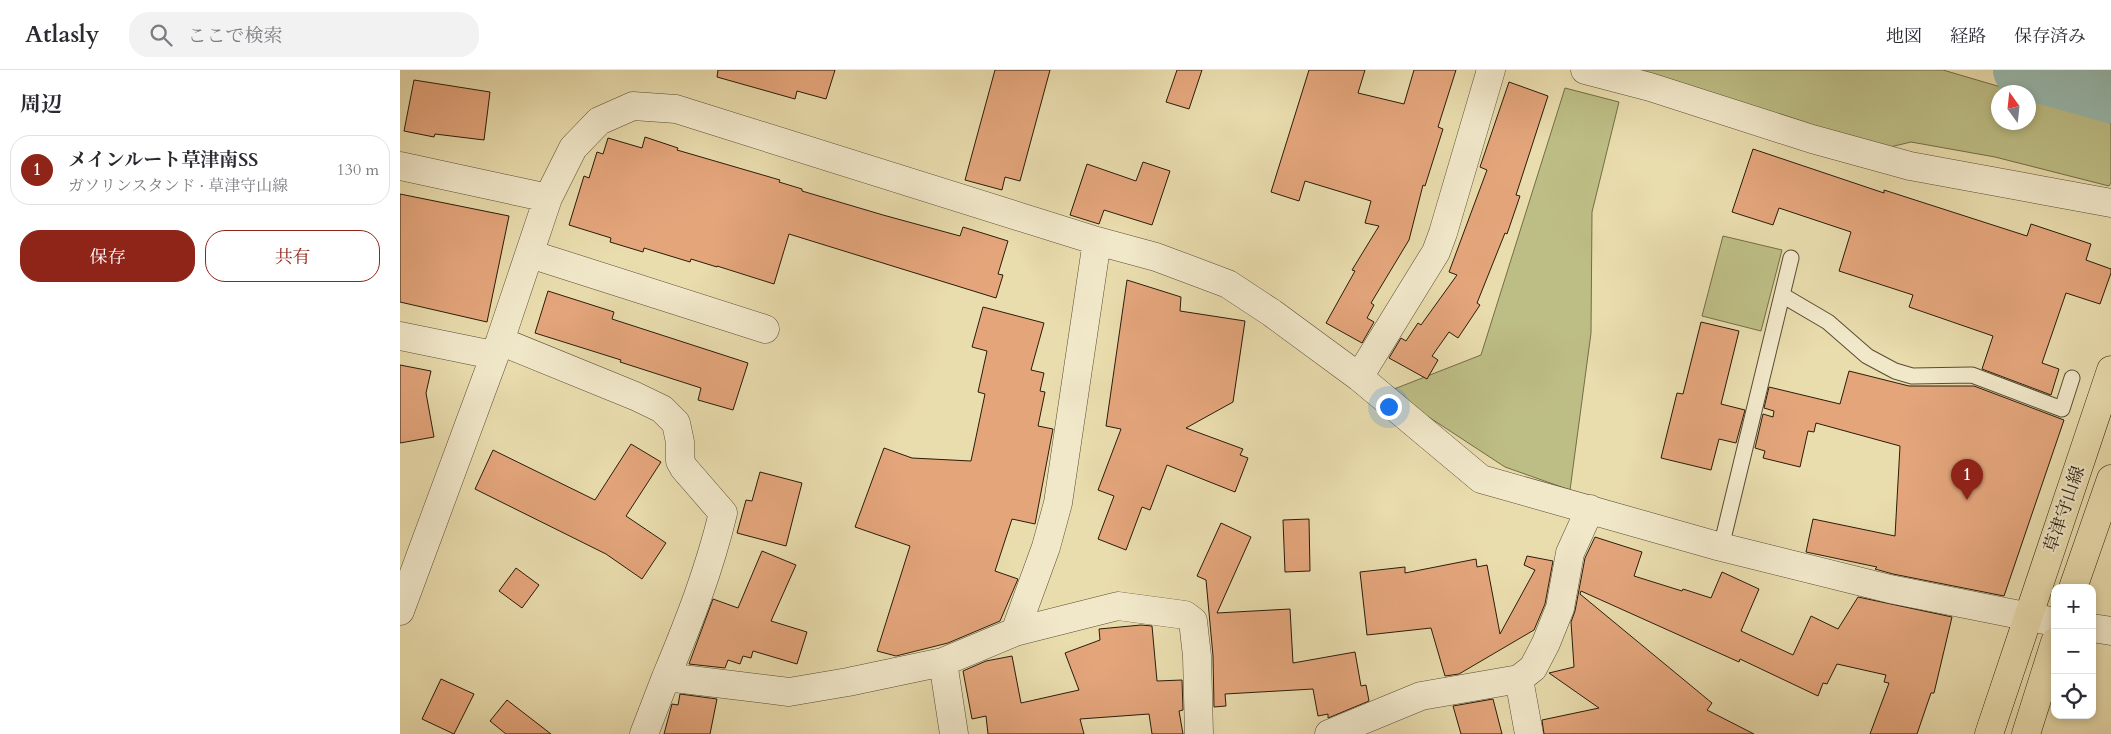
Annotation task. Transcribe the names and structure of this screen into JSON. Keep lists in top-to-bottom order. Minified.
{"streets":{"main road":["草津守山線"]},"north":"top","page":{"header":"Atlasly","search":"ここで検索","nav":["地図","経路","保存済み"],"heading":"周辺","list":[{"mark":"1","name":"メインルート草津南SS","note":"ガソリンスタンド · 草津守山線","value":"130 m"}],"buttons":["保存","共有"],"pins":"1","map_buttons":["+","−"]}}
